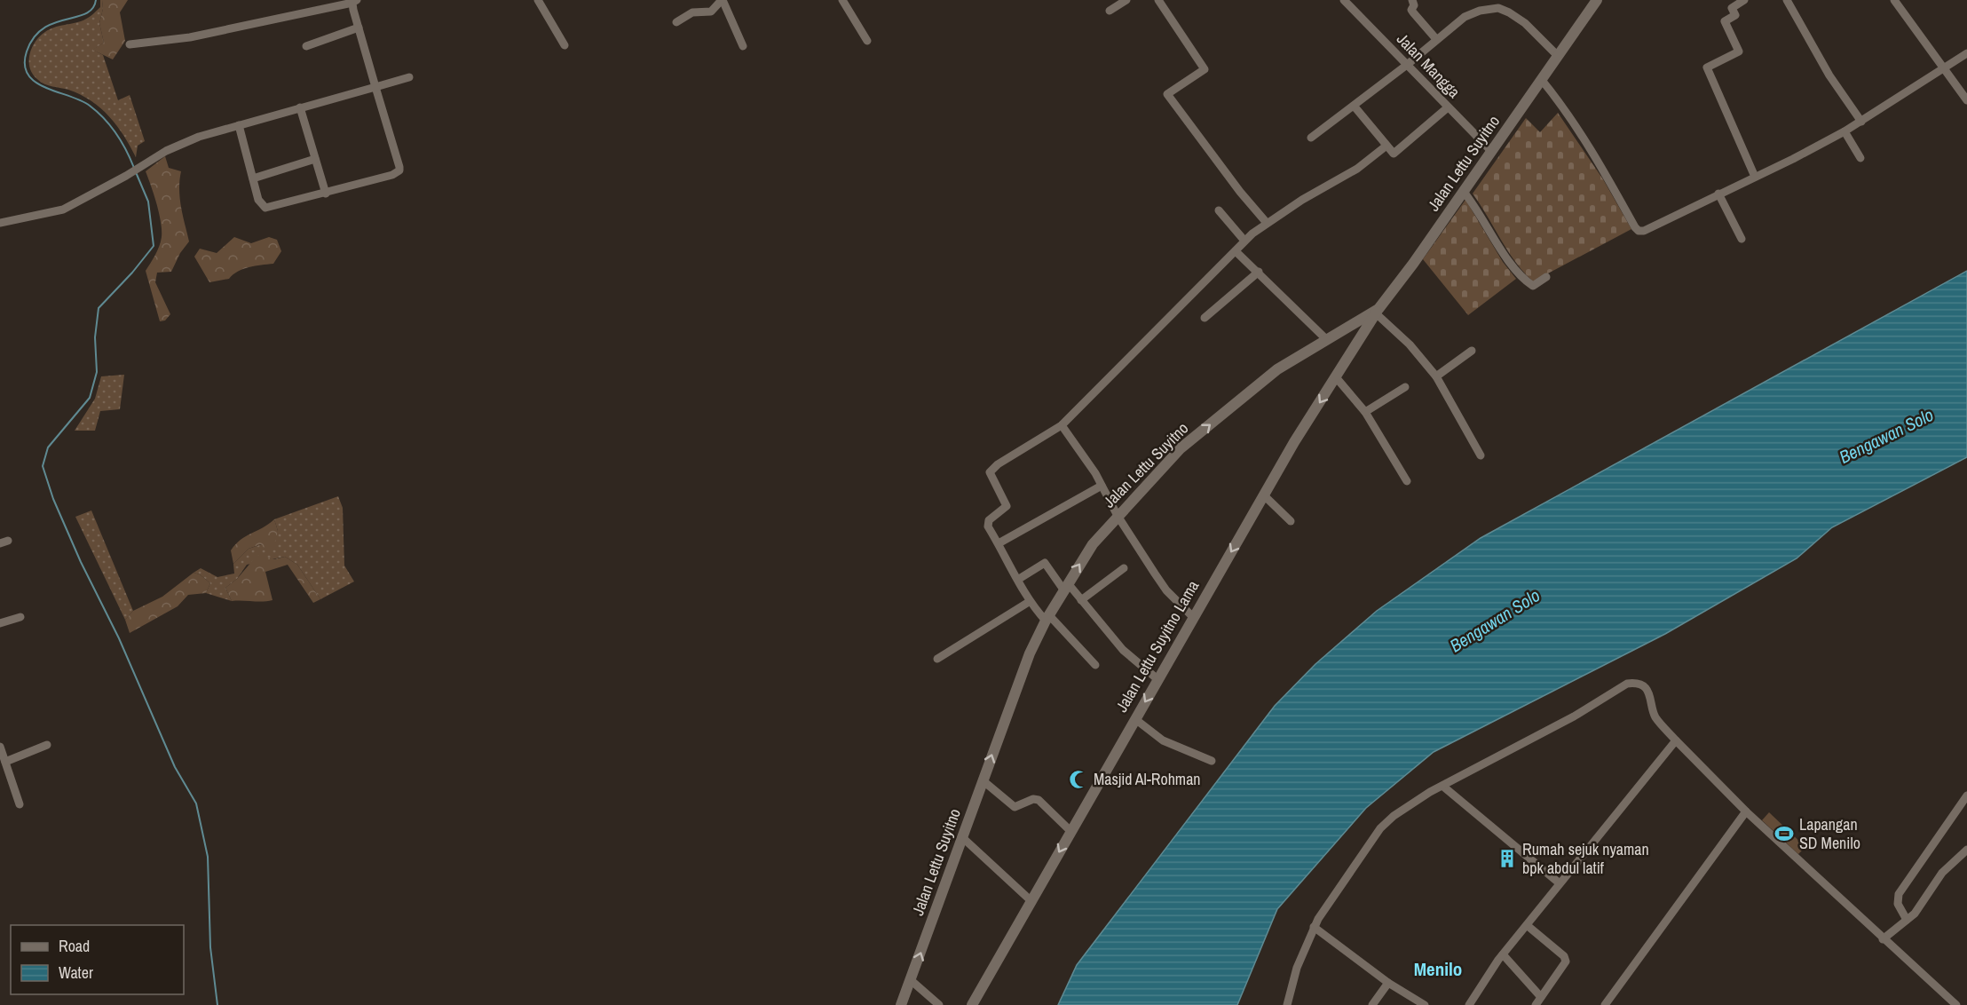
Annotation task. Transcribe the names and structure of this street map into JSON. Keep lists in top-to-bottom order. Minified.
{"streets":{"main road":["Jalan Lettu Suyitno","Jalan Lettu Suyitno Lama"],"street":["Jalan Mangga"]},"crossings":[["Jalan Mangga","Jalan Lettu Suyitno"],["Jalan Lettu Suyitno","Jalan Lettu Suyitno Lama"]],"one_way":["Jalan Lettu Suyitno","Jalan Lettu Suyitno Lama"],"districts":["Menilo"],"water":["Bengawan Solo"],"places":{"mosque":["Masjid Al-Rohman"],"sports":["Lapangan SD Menilo"],"building":["Rumah sejuk nyaman bpk abdul latif"]},"legend":["Road","Water"]}
